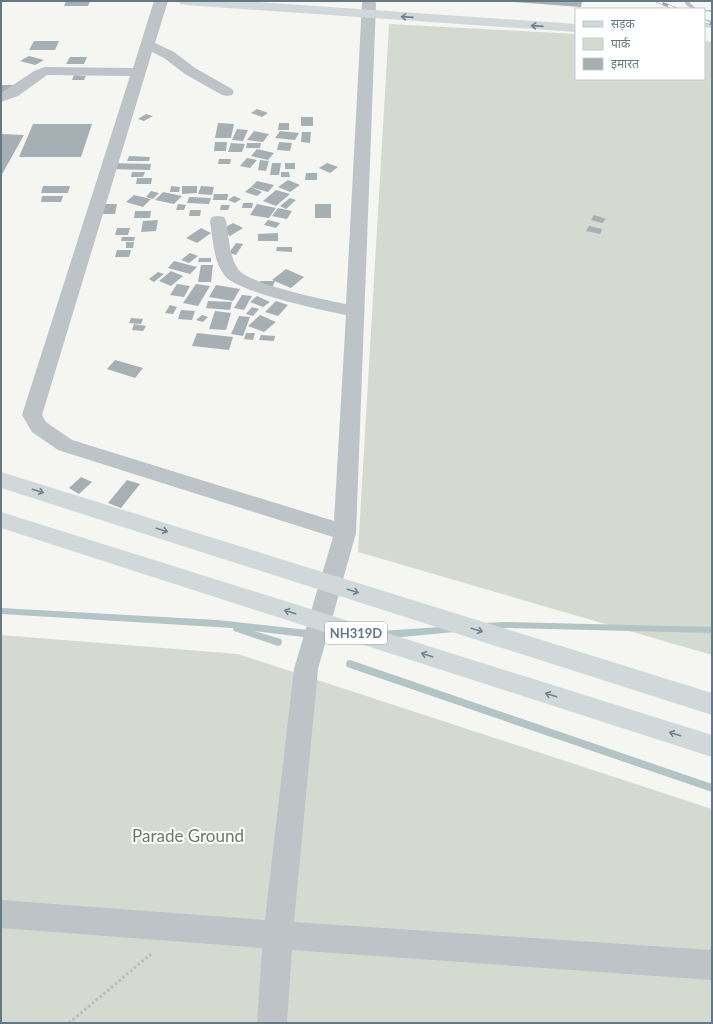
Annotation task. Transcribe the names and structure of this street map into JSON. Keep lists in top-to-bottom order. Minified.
{"streets":{"main road":["NH319D"]},"parks":["Parade Ground"],"legend":["सड़क","पार्क","इमारत"]}
